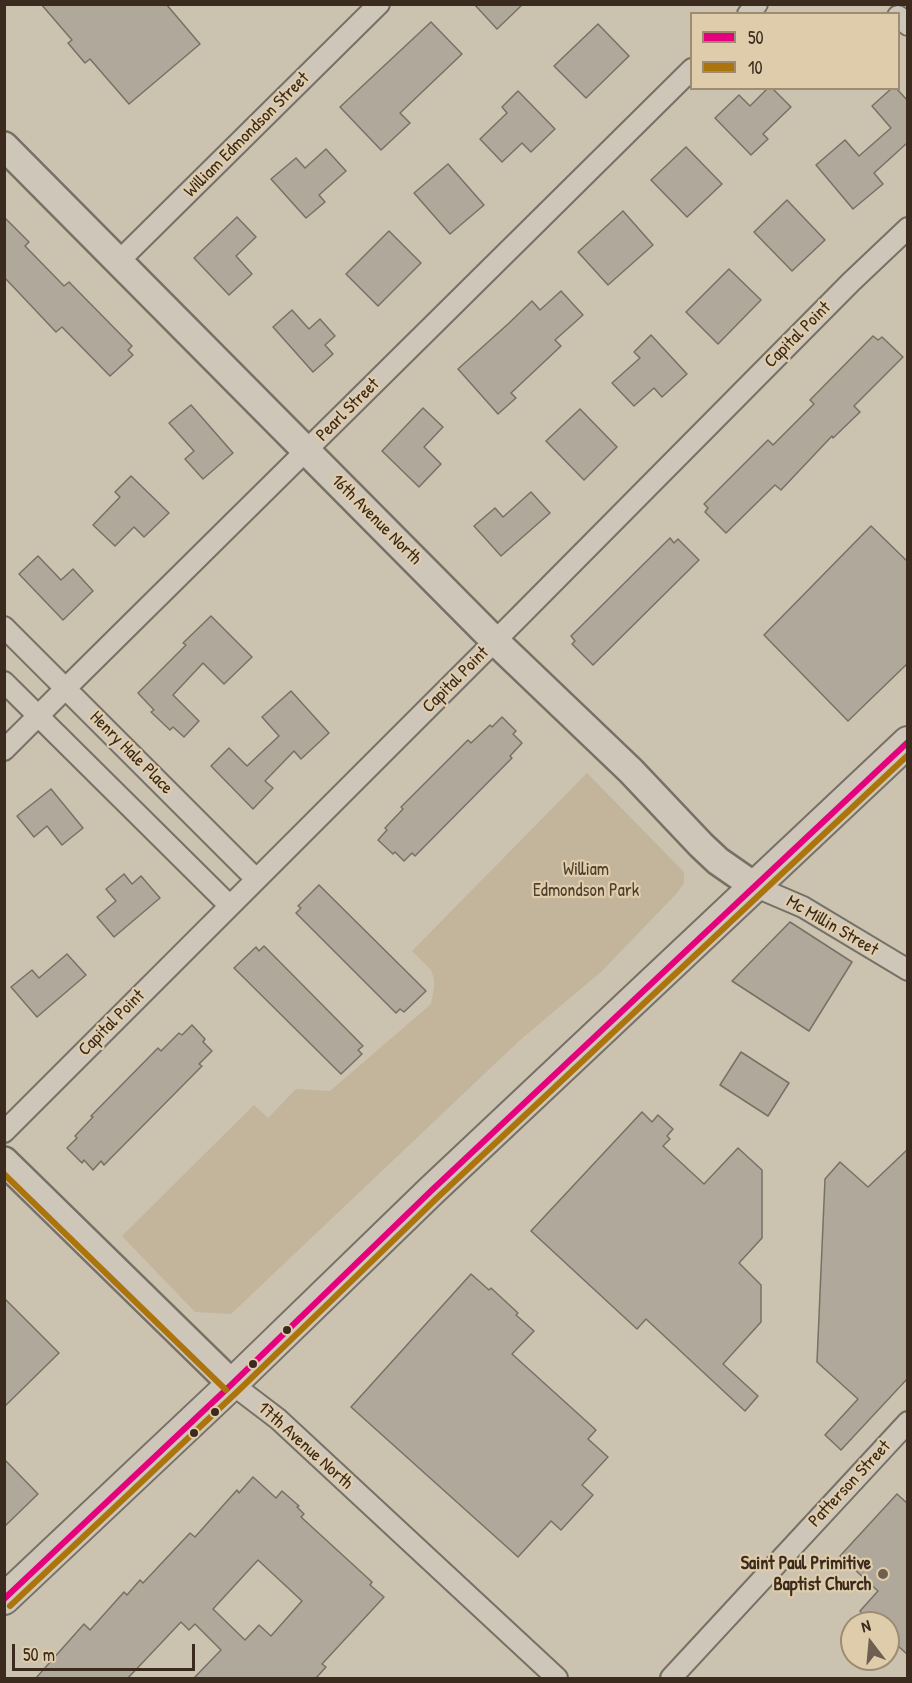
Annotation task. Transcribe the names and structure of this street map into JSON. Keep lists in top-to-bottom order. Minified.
{"streets":{"street":["William Edmondson Street","Capital Point","Pearl Street","16th Avenue North","Henry Hale Place","Mc Millin Street","17th Avenue North","Patterson Street"]},"crossings":[["William Edmondson Street","16th Avenue North"],["Capital Point","16th Avenue North"],["Capital Point","Henry Hale Place"],["Pearl Street","16th Avenue North"],["Pearl Street","Henry Hale Place"],["16th Avenue North","Mc Millin Street"]],"parks":["William Edmondson Park"],"places":["Saint Paul Primitive Baptist Church"],"lines":["transit line 50","transit line 10"],"legend":["50","10"],"scale_bar":"50 m","north":"top"}
